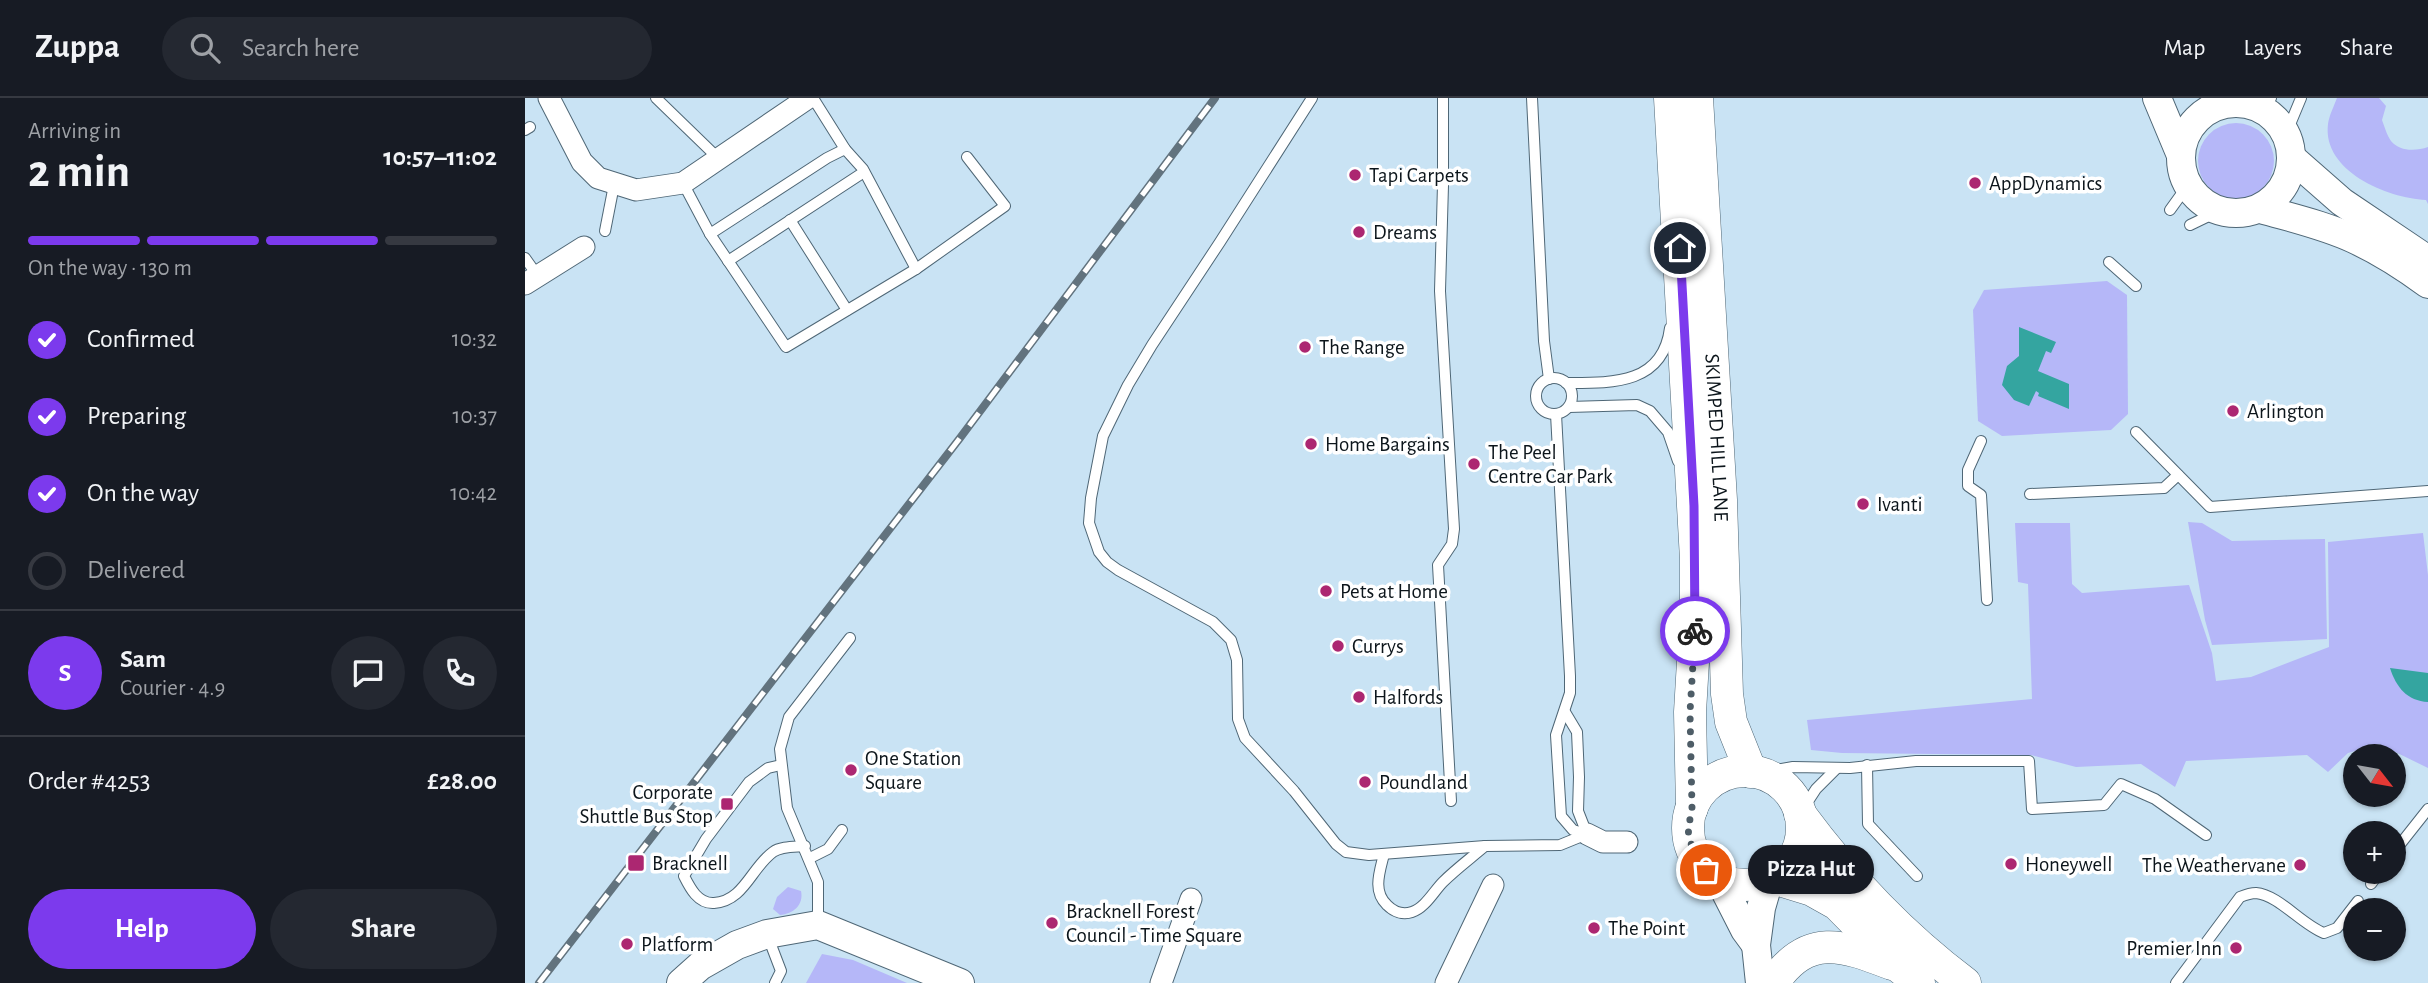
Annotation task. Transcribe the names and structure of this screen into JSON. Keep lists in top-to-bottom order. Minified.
{"streets":{"main road":["SKIMPED HILL LANE"]},"places":{"other":["Tapi Carpets","AppDynamics","Dreams","The Range","Arlington","Home Bargains","The Peel Centre Car Park","Ivanti","Pets at Home","Currys","Halfords","One Station Square","Poundland","Honeywell","The Weathervane","Pizza Hut","Bracknell Forest Council - Time Square","The Point","Platform","Premier Inn"],"transit":["Corporate Shuttle Bus Stop","Bracknell"]},"north":"bottom right","page":{"header":"Zuppa","search":"Search here","nav":["Map","Layers","Share"],"heading":["2 min","Arriving in","10:57–11:02"],"panel":["Sam","Courier · 4.9","Order #4253","£28.00"],"bar":"On the way · 130 m","list":[["Confirmed","10:32"],["Preparing","10:37"],["On the way","10:42"],"Delivered"],"round":"S","map_buttons":["+","−"],"bubble":"Pizza Hut","buttons":["Help","Share"]}}
